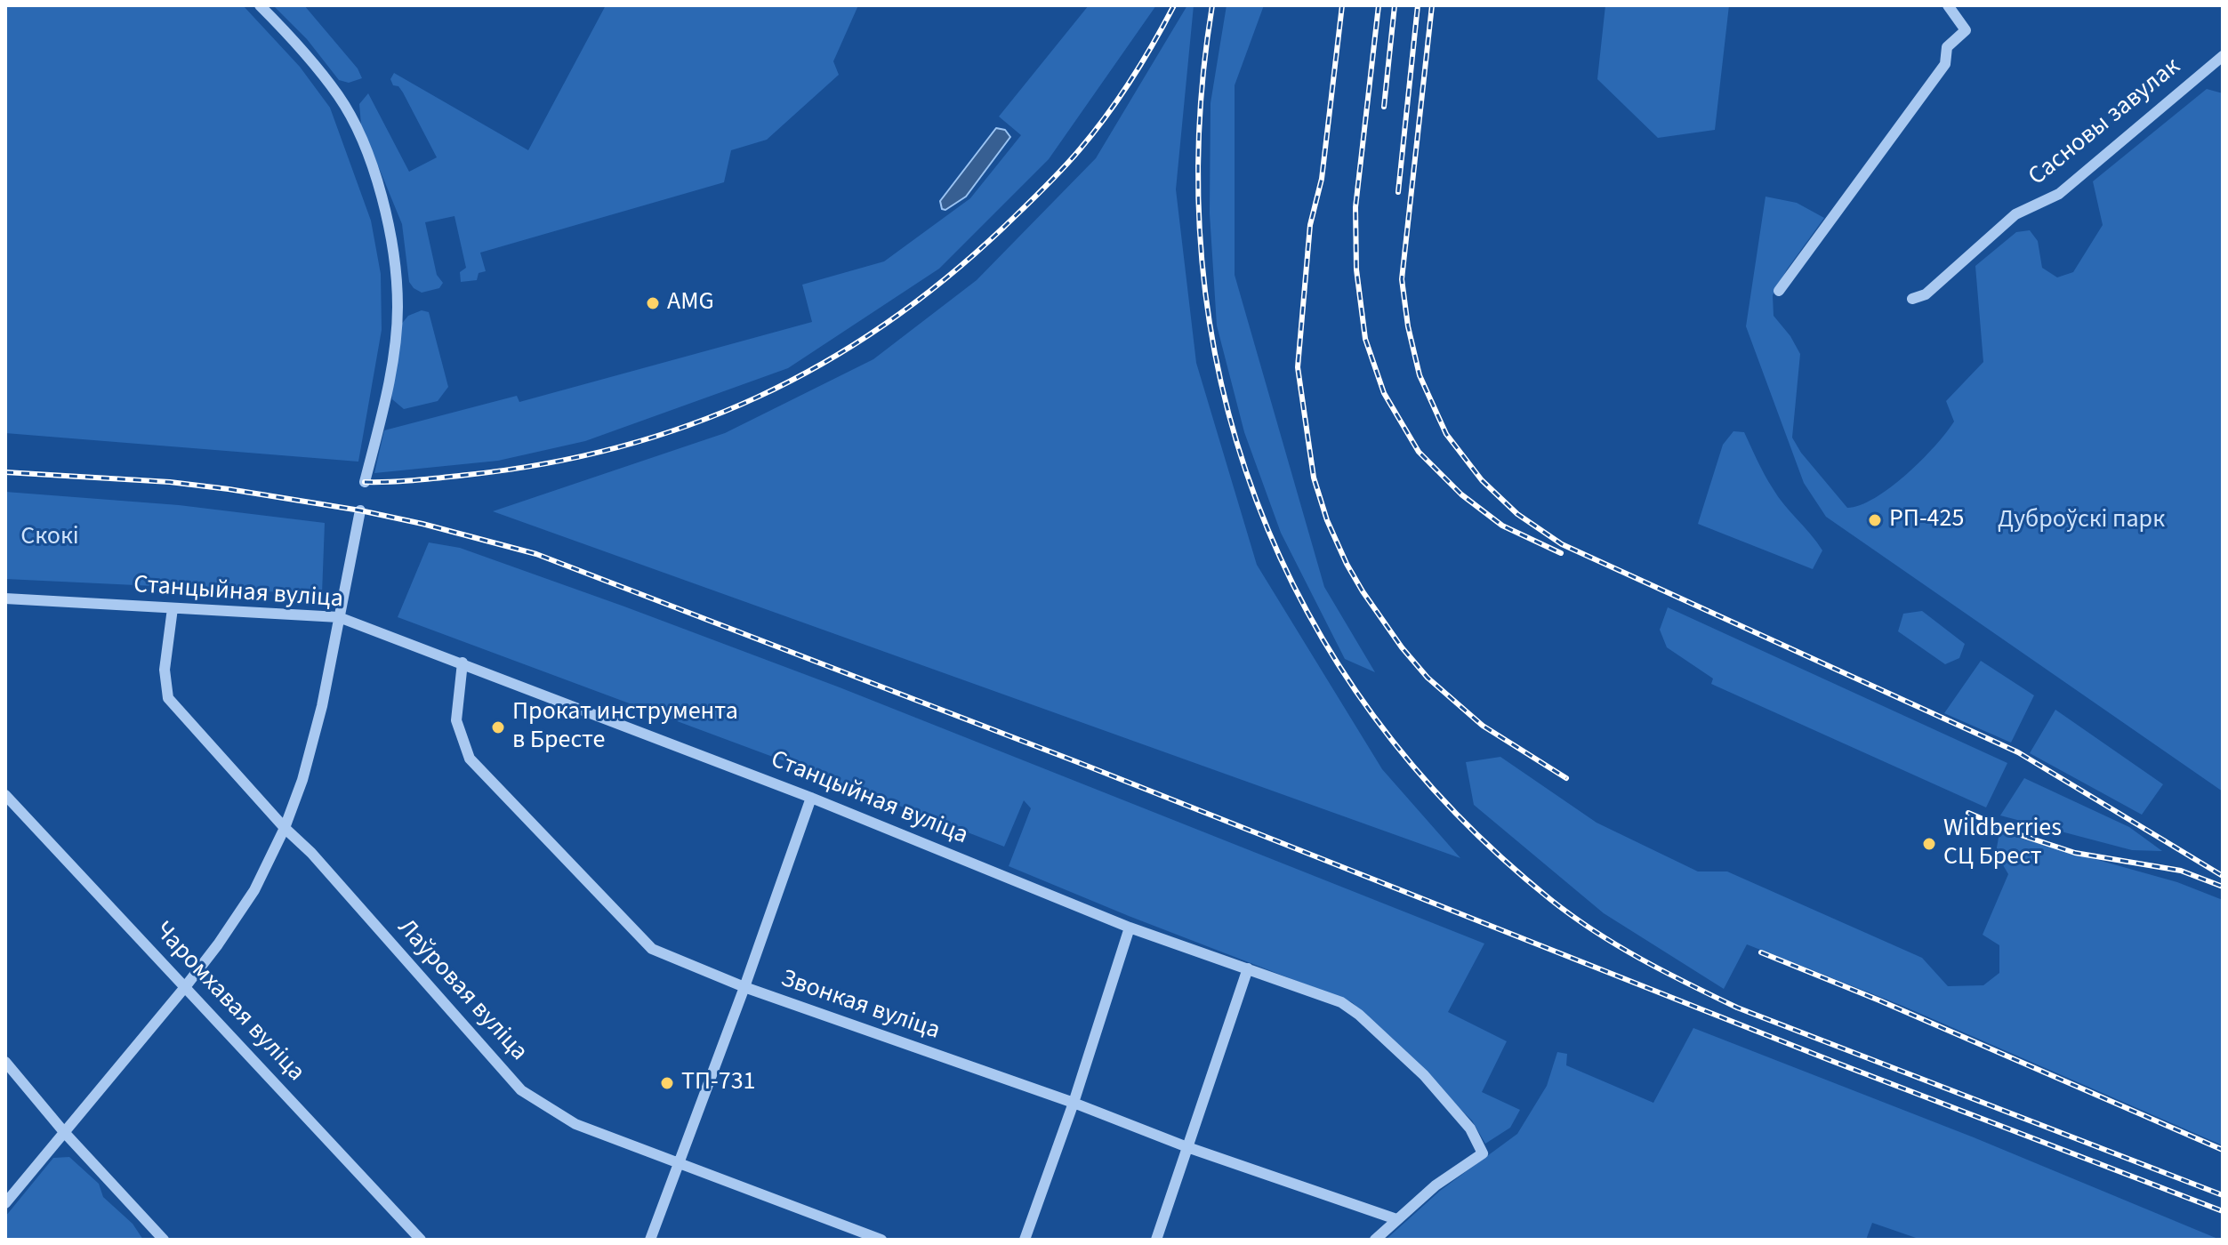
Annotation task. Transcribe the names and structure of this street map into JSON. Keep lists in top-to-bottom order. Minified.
{"streets":{"street":["Сасновы завулак","Станцыйная вуліца","Лаўровая вуліца","Чаромхавая вуліца","Звонкая вуліца"]},"crossings":[["Станцыйная вуліца","Лаўровая вуліца"],["Станцыйная вуліца","Звонкая вуліца"]],"parks":["Дуброўскі парк","Скокі"],"places":["AMG","РП-425","Прокат инструмента в Бресте","Wildberries СЦ Брест","ТП-731"]}
